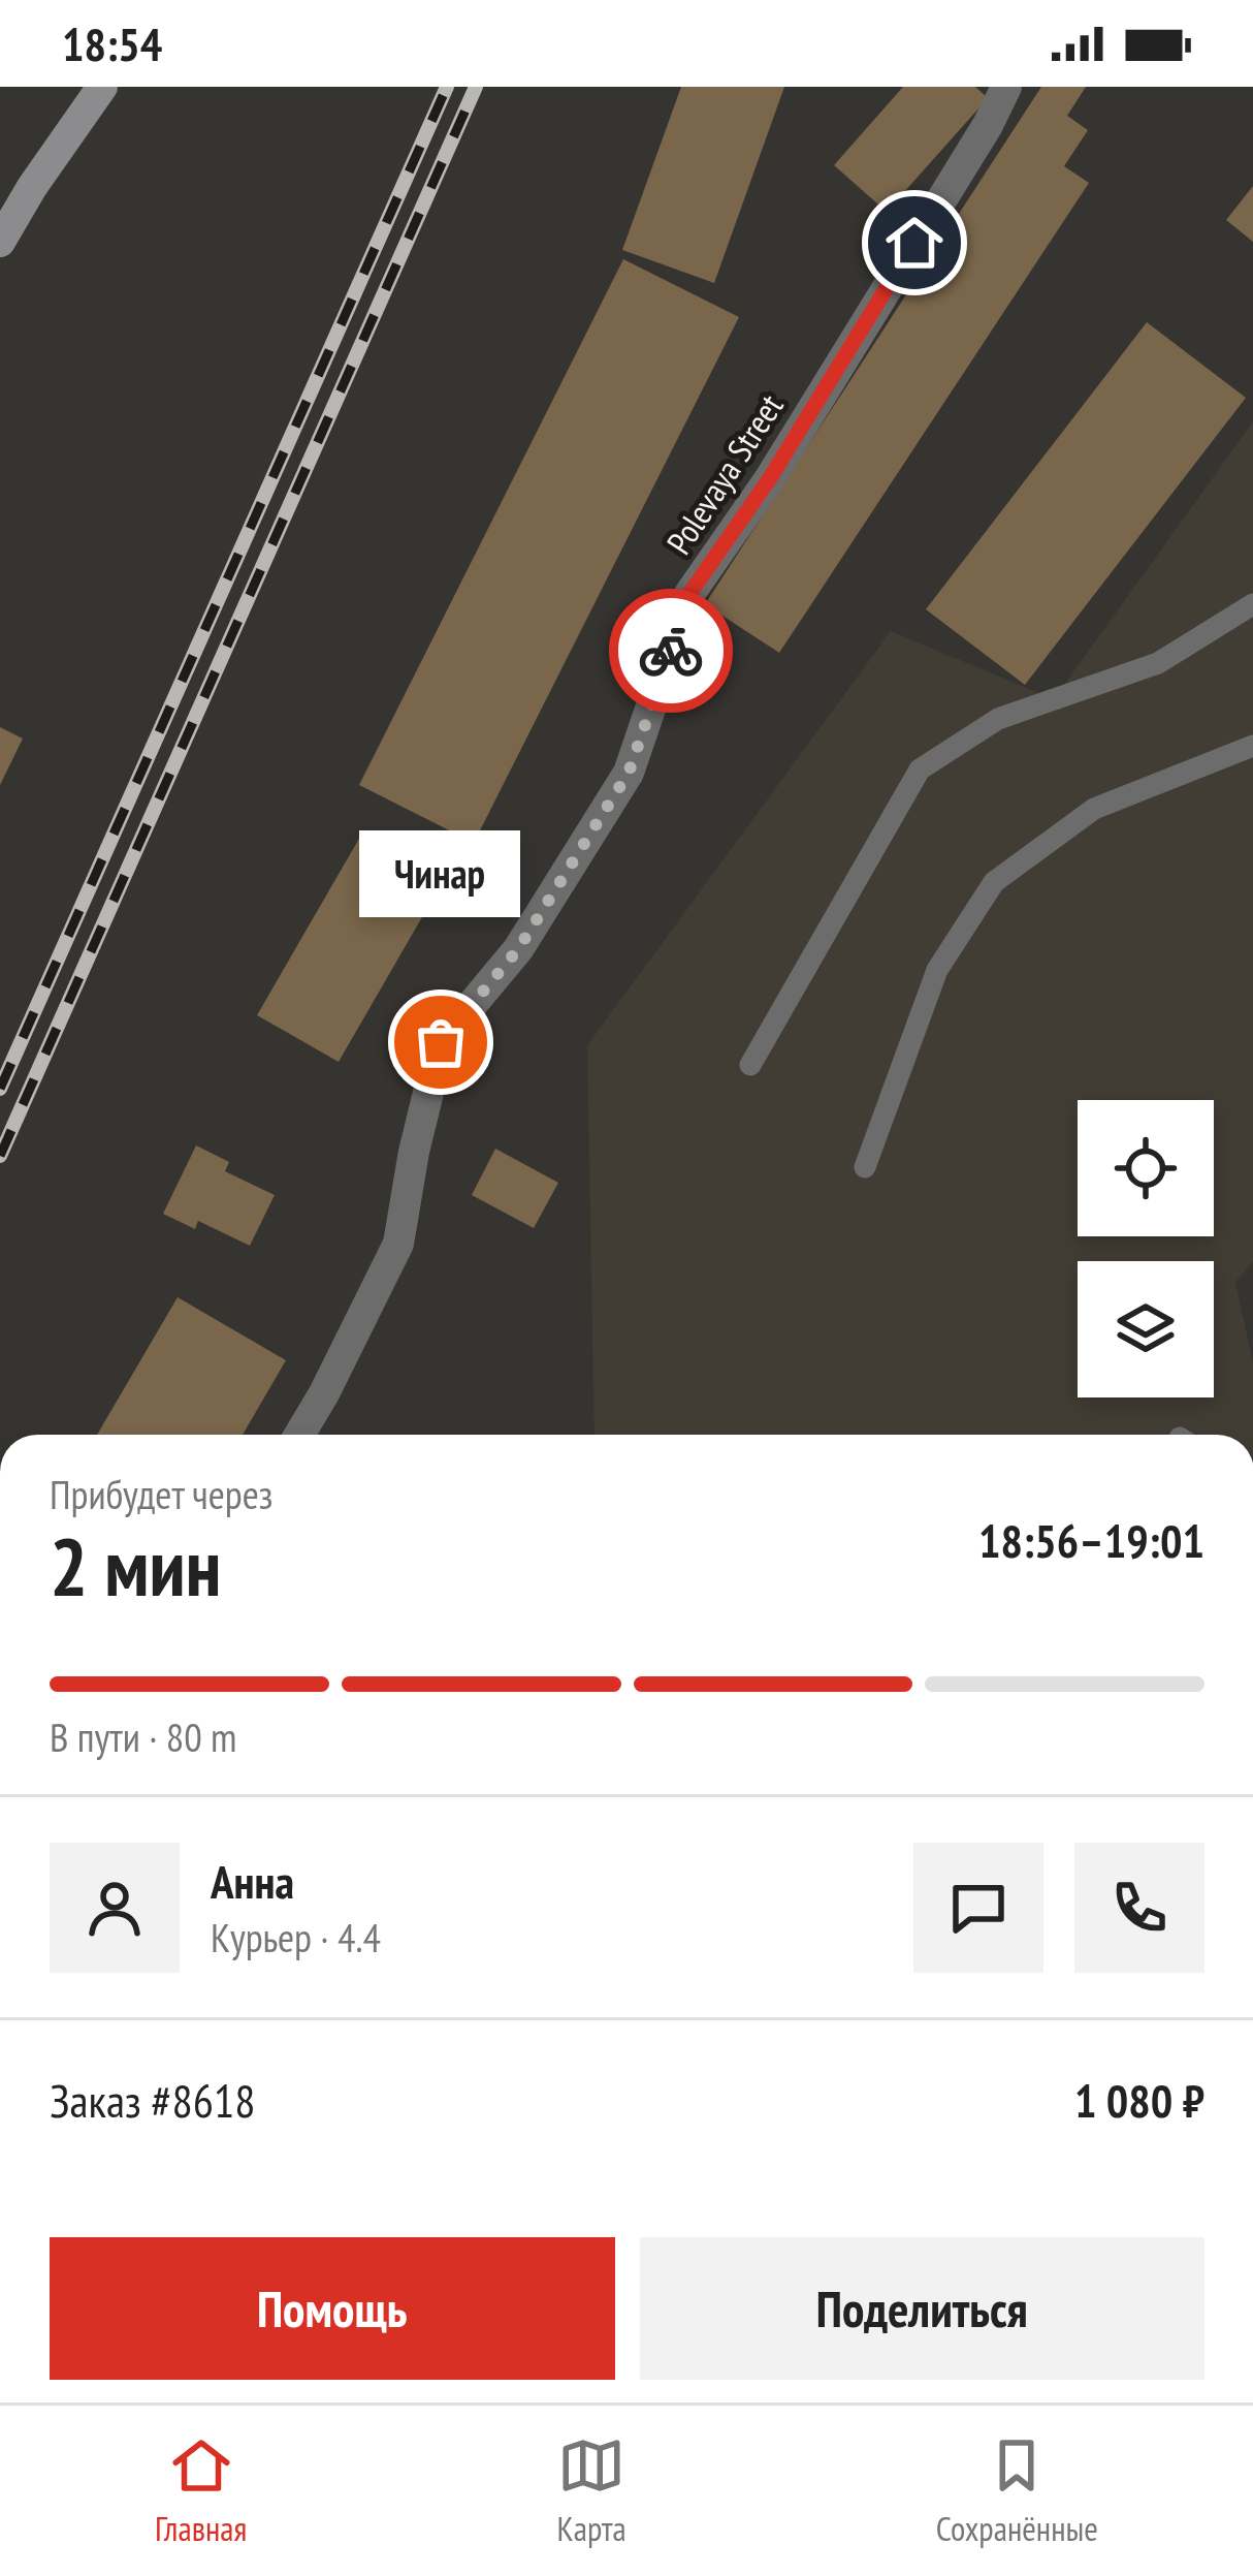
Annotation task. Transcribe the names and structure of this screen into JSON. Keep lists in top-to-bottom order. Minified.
{"streets":{"street":["Polevaya Street"]},"places":["Чинар"],"page":{"status":"18:54","bubble":"Чинар","heading":["2 мин","Прибудет через","18:56–19:01"],"panel":["Анна","Курьер · 4.4","Заказ #8618","1 080 ₽"],"bar":"В пути · 80 m","buttons":["Помощь","Поделиться"],"tabs":["Главная","Карта","Сохранённые"]}}
